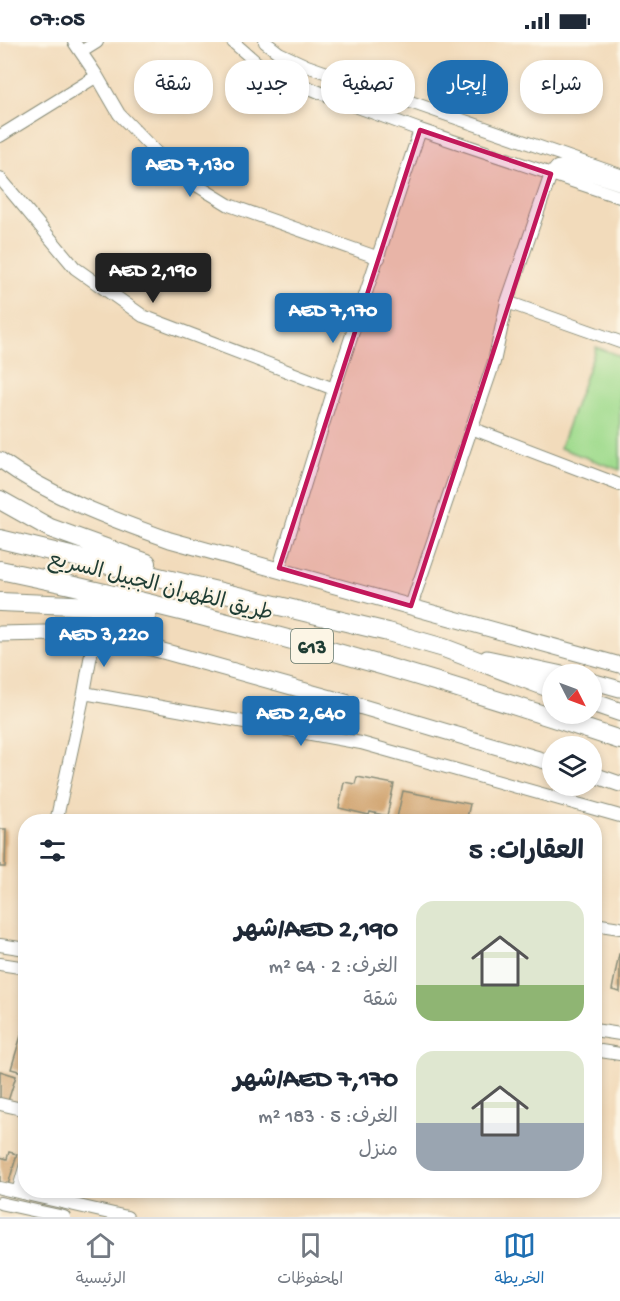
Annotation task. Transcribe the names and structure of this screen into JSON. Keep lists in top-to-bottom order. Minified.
{"streets":{"highway":["طريق الظهران الجبيل السريع","613"]},"north":"bottom right","page":{"status":"07:05","chip":["شراء","إيجار","تصفية","جديد","شقة"],"price":["AED 7,130","AED 2,190","AED 7,170","AED 3,220","AED 2,640"],"heading":"العقارات: 5","list":[{"name":"AED 2,190/شهر","note":"الغرف: 2 · 64 m² · شقة"},{"name":"AED 7,170/شهر","note":"الغرف: 5 · 183 m² · منزل"}],"tabs":["الخريطة","المحفوظات","الرئيسية"]}}
